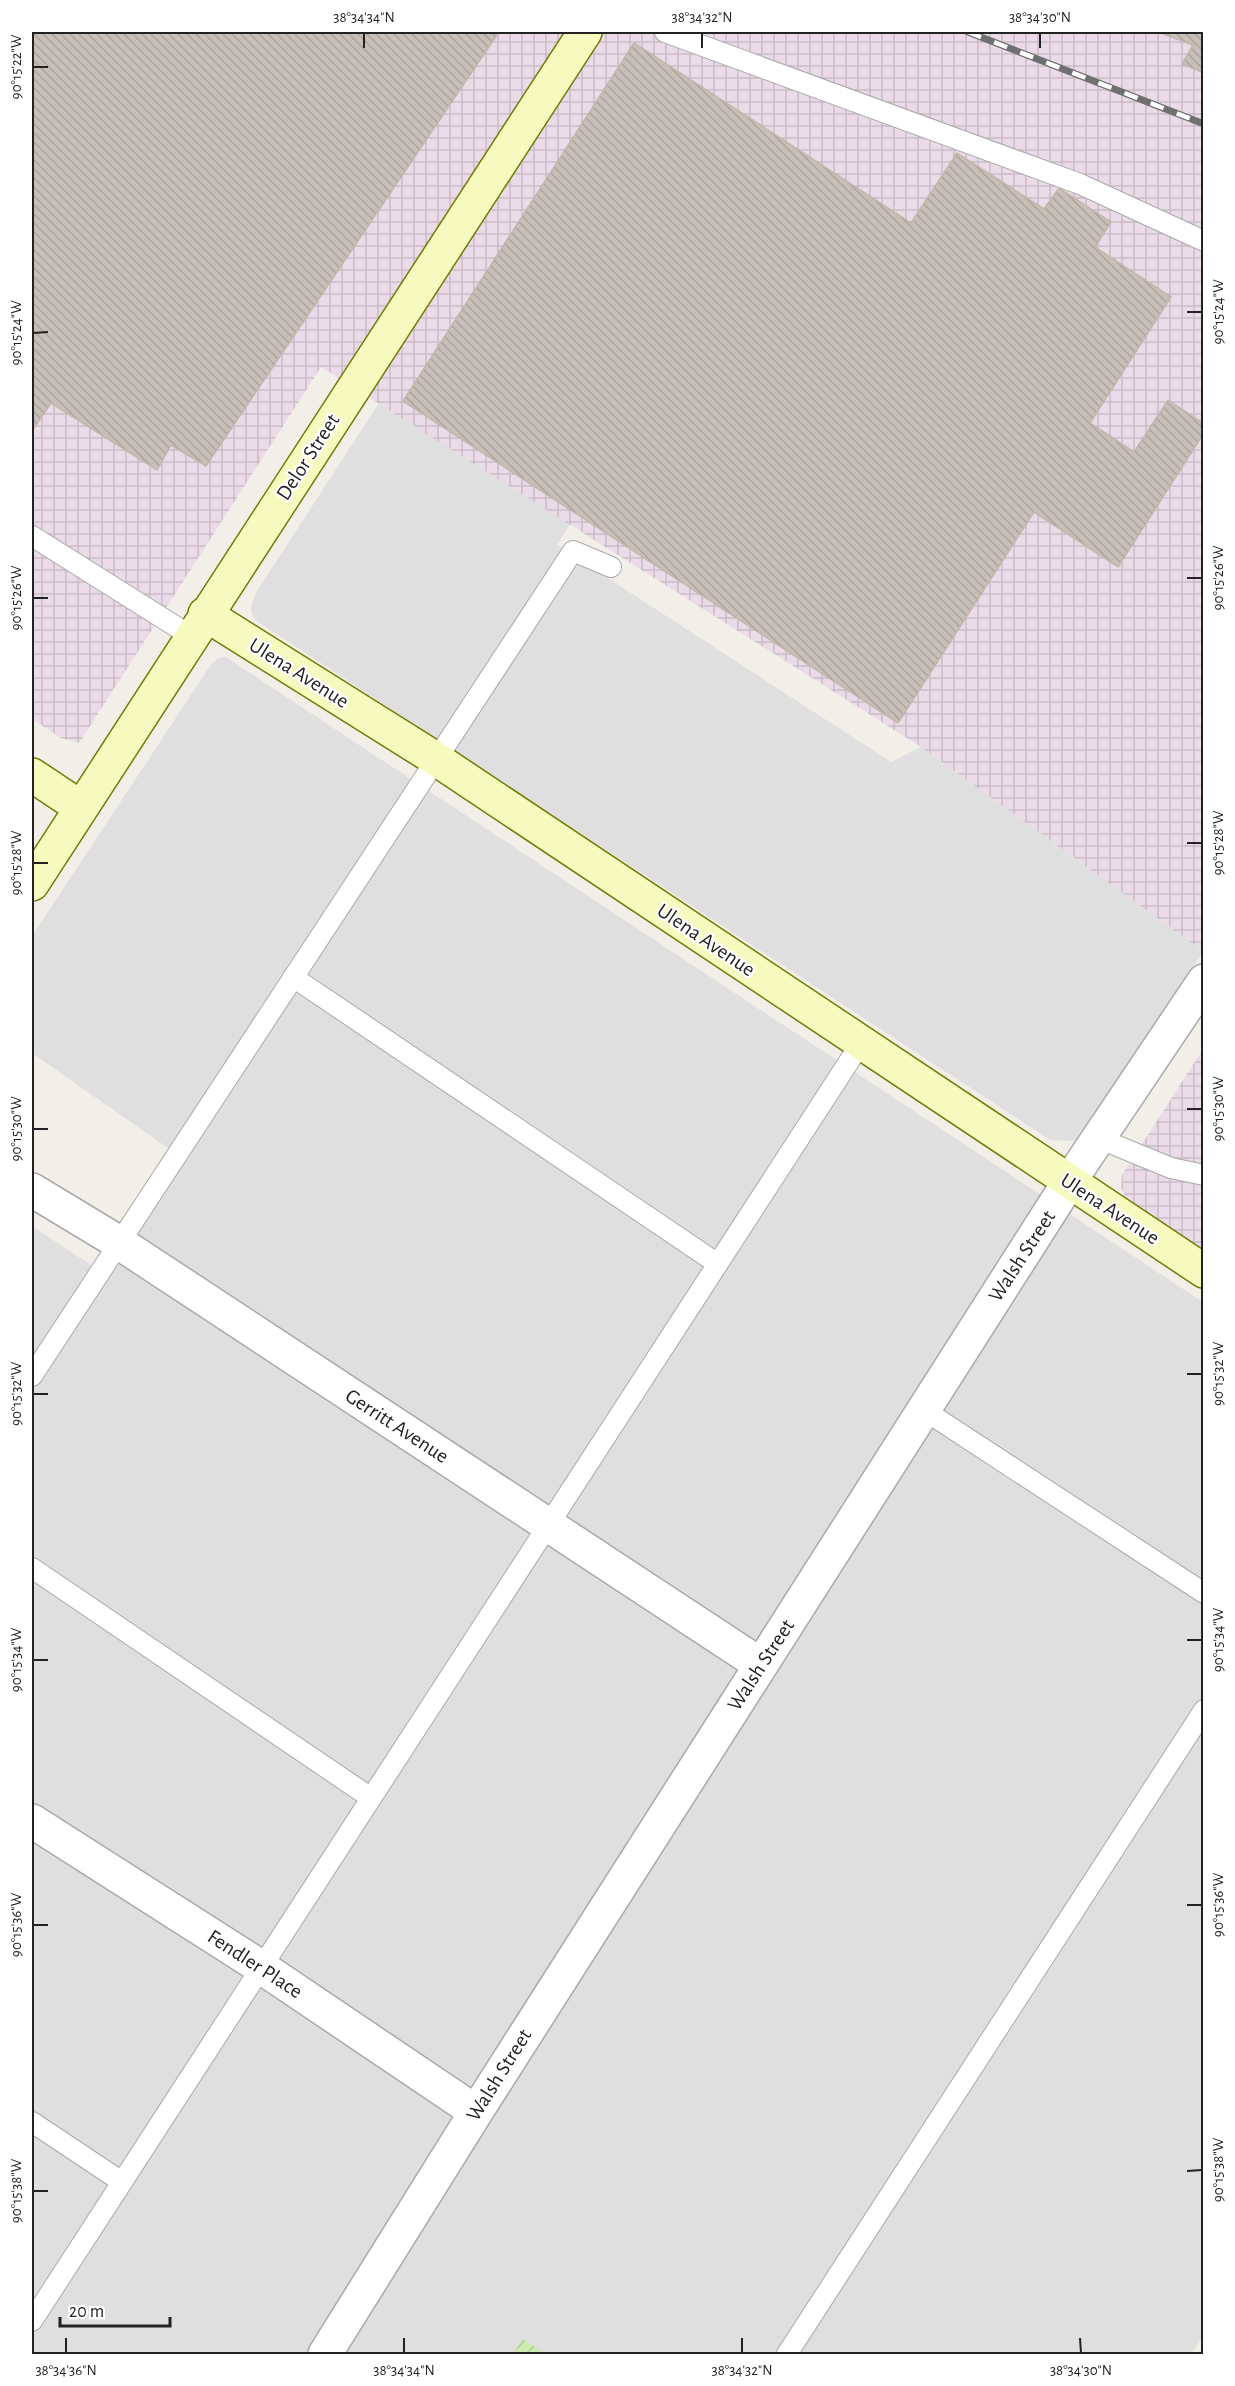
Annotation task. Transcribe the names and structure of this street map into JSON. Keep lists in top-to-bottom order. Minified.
{"streets":{"street":["Delor Street","Ulena Avenue","Walsh Street","Gerritt Avenue","Fendler Place"]},"crossings":[["Delor Street","Ulena Avenue"],["Ulena Avenue","Walsh Street"],["Walsh Street","Gerritt Avenue"],["Walsh Street","Fendler Place"]],"scale_bar":"20 m","coordinates":["38°34'34\"N","38°34'32\"N","38°34'30\"N","90°15'22\"W","90°15'24\"W","90°15'26\"W","90°15'28\"W","90°15'30\"W","90°15'32\"W","90°15'34\"W","90°15'36\"W","90°15'38\"W","38°34'36\"N"]}
